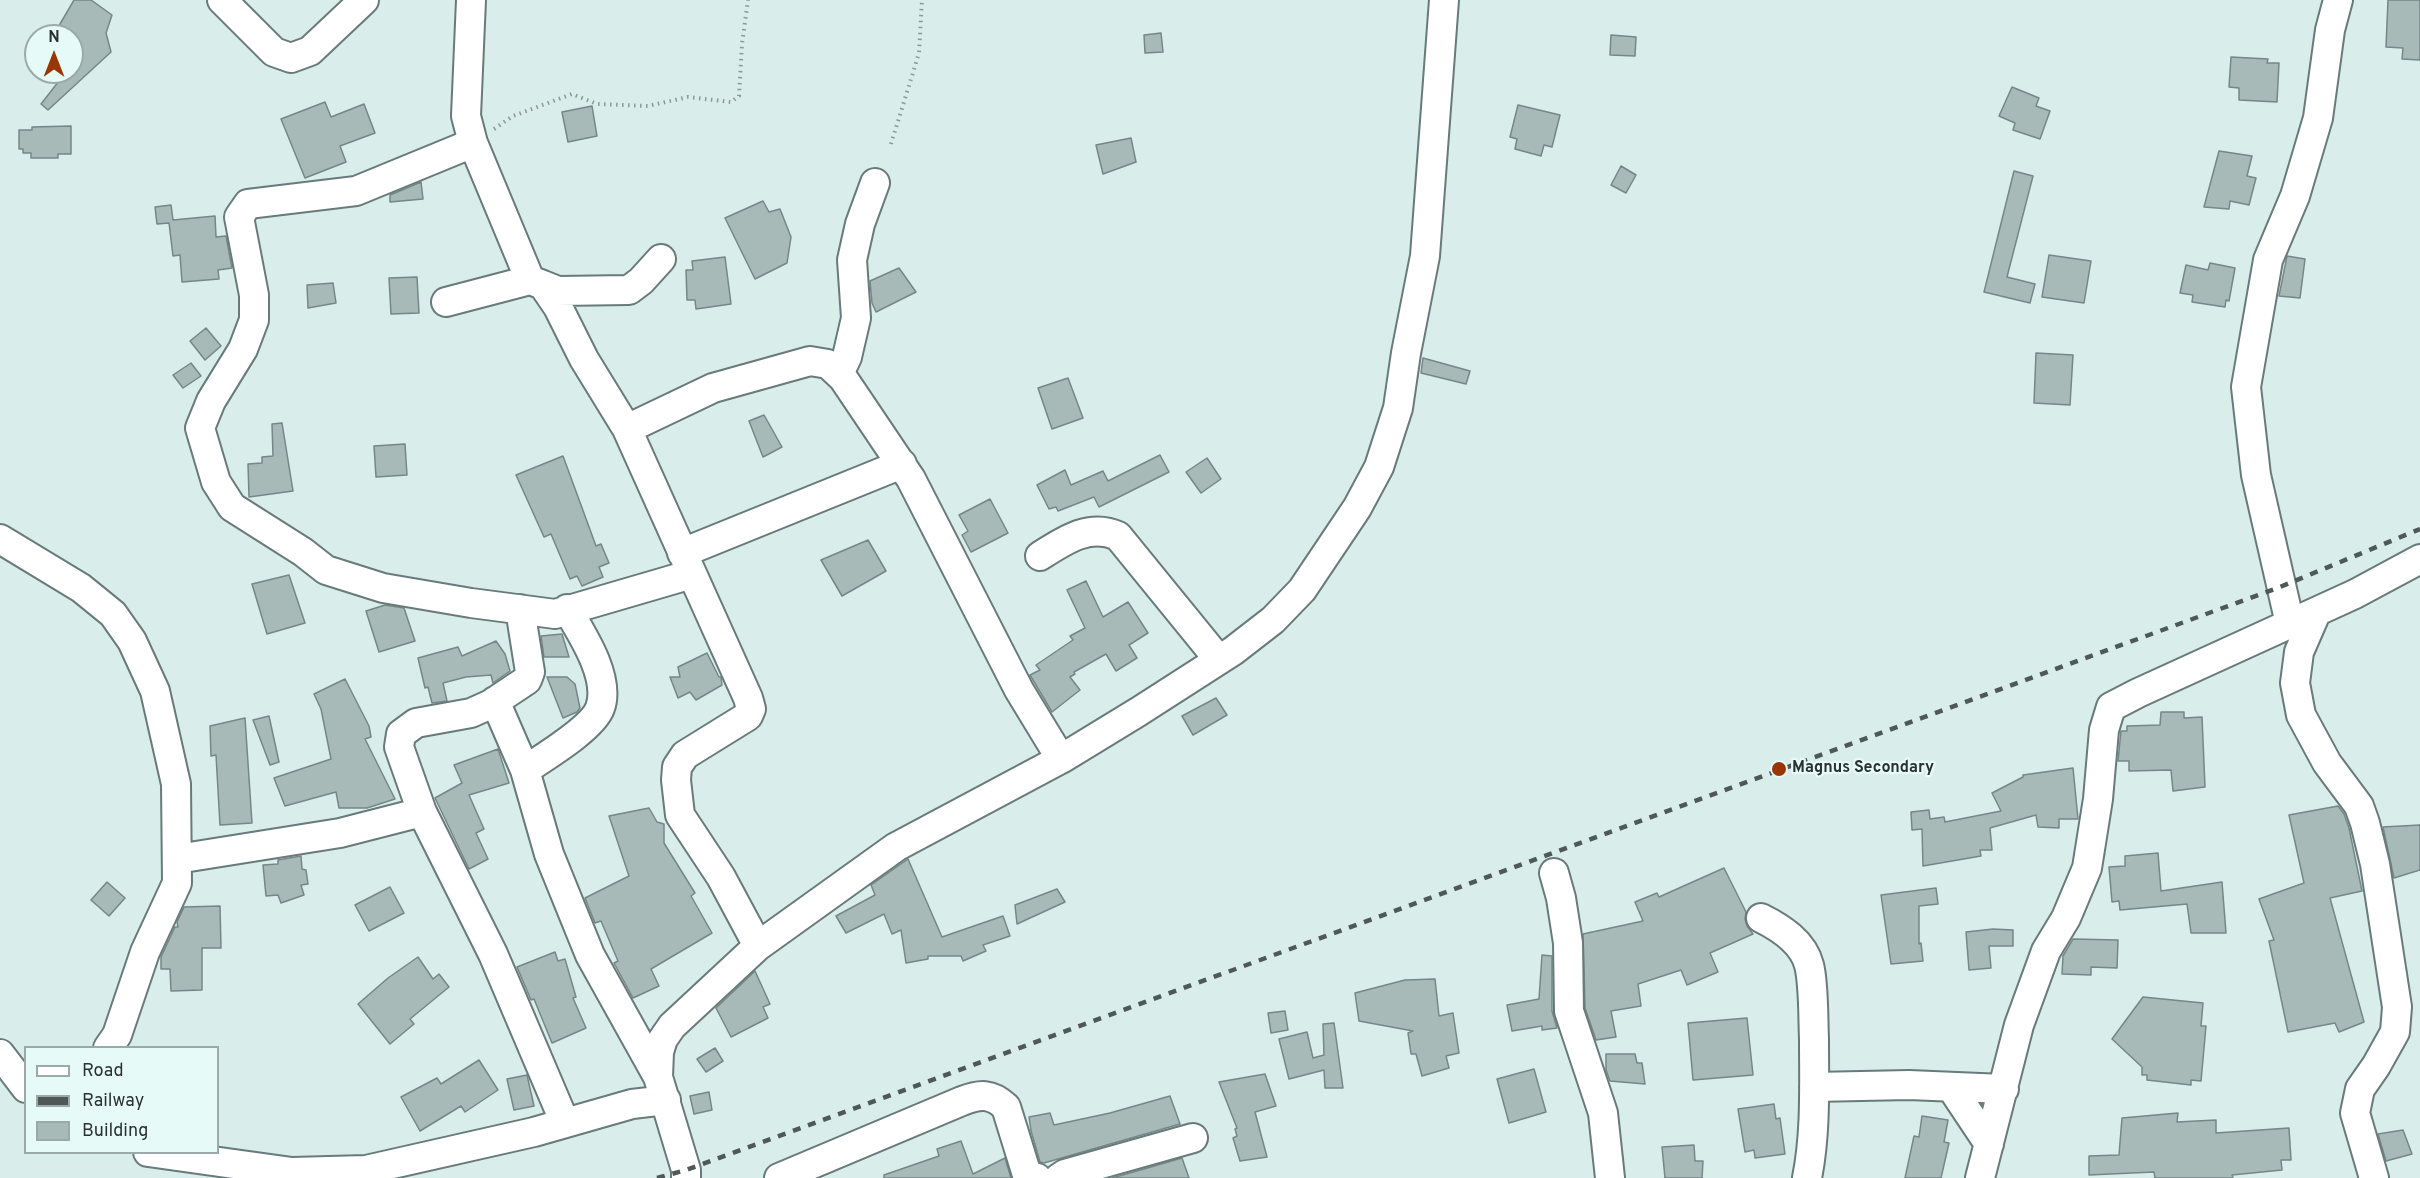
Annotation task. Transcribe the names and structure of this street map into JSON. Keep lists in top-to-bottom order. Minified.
{"places":["Magnus Secondary"],"legend":["Road","Railway","Building"],"north":"top"}
